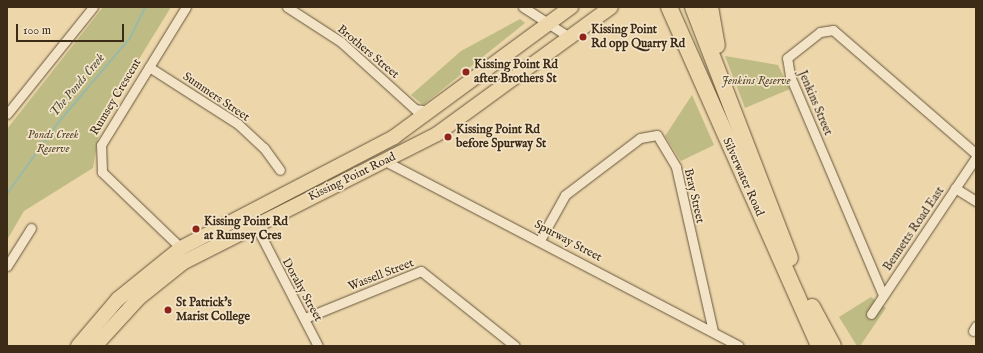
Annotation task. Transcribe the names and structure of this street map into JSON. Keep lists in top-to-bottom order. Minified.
{"streets":{"highway":["Silverwater Road"],"main road":["Kissing Point Road"],"street":["Brothers Street","Rumsey Crescent","Summers Street","Jenkins Street","Bray Street","Bennetts Road East","Spurway Street","Wassell Street","Dorahy Street"]},"crossings":[["Brothers Street","Kissing Point Road"],["Rumsey Crescent","Summers Street"],["Rumsey Crescent","Kissing Point Road"],["Jenkins Street","Bennetts Road East"],["Kissing Point Road","Spurway Street"],["Kissing Point Road","Dorahy Street"],["Bray Street","Spurway Street"],["Wassell Street","Dorahy Street"]],"water":["The Ponds Creek"],"parks":["Jenkins Reserve","Ponds Creek Reserve"],"places":["Kissing Point Rd opp Quarry Rd","Kissing Point Rd after Brothers St","Kissing Point Rd before Spurway St","Kissing Point Rd at Rumsey Cres","St Patrick's Marist College"],"scale_bar":"100 m"}
